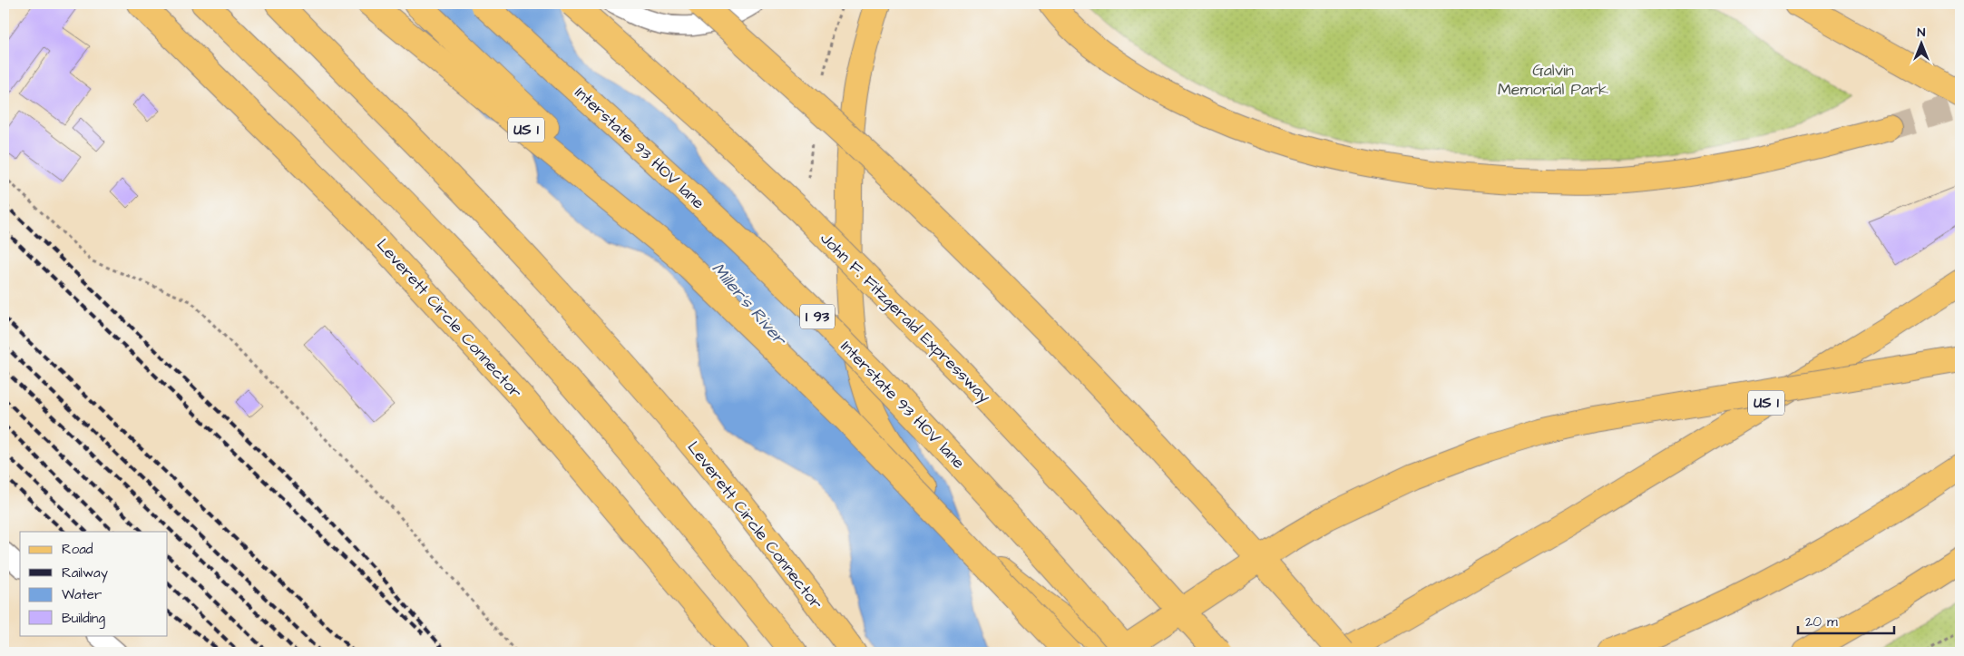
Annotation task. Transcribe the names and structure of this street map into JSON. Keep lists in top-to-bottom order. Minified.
{"streets":{"main road":["US 1","Interstate 93 HOV lane","I 93","John F. Fitzgerald Expressway","Leverett Circle Connector"]},"water":["Miller's River"],"parks":["Galvin Memorial Park"],"legend":["Road","Railway","Water","Building"],"scale_bar":"20 m","north":"top"}
